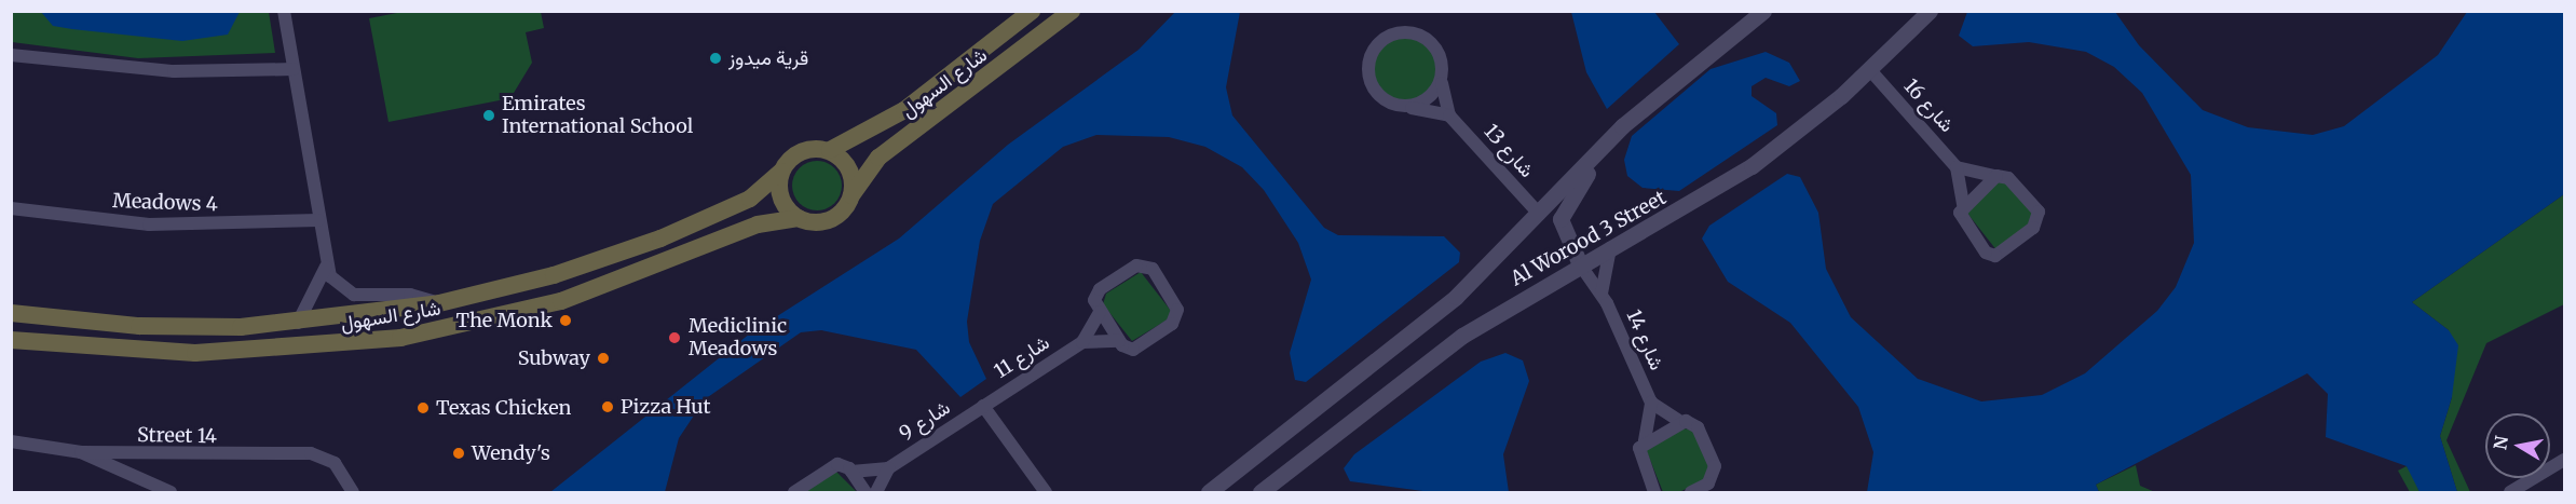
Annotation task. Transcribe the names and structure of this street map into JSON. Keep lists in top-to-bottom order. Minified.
{"streets":{"main road":["شارع السهول"],"street":["شارع 16","شارع 13","Meadows 4","Al Worood 3 Street","شارع 14","شارع 11","شارع 9","Street 14"]},"crossings":[["شارع 16","Al Worood 3 Street"],["شارع 13","Al Worood 3 Street"],["Al Worood 3 Street","شارع 14"],["شارع 11","شارع 9"]],"places":["قرية ميدوز","Emirates International School","The Monk","Mediclinic Meadows","Subway","Pizza Hut","Texas Chicken","Wendy's"],"north":"left"}
